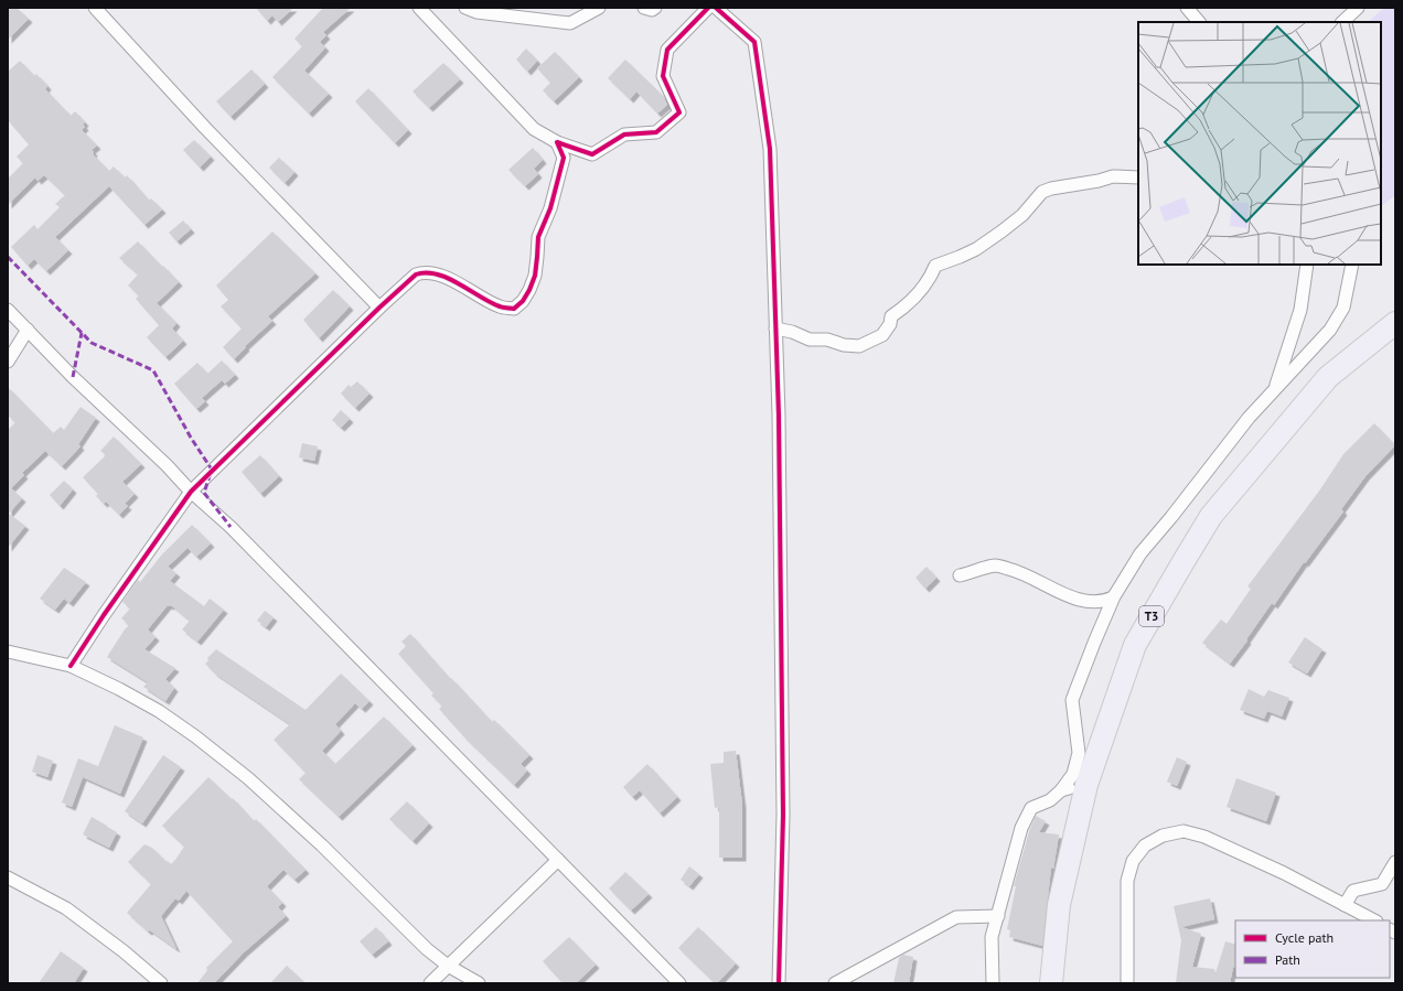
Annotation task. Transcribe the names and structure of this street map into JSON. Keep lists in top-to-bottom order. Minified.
{"streets":{"highway":["T3"]},"legend":["Cycle path","Path"]}
